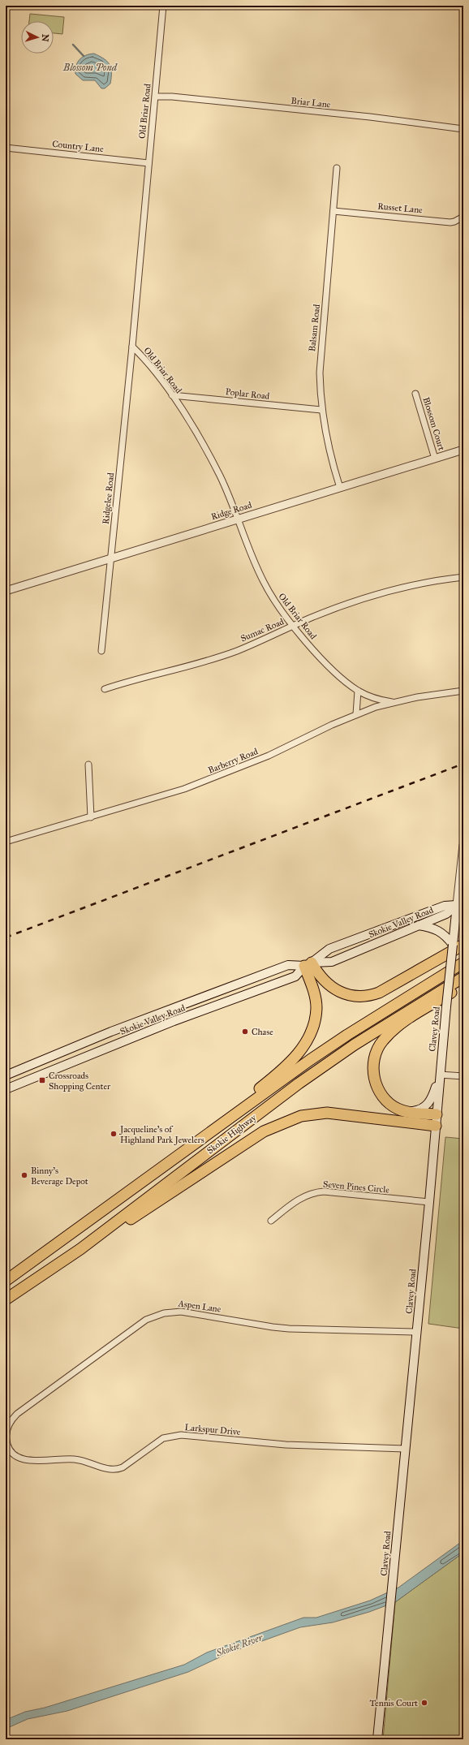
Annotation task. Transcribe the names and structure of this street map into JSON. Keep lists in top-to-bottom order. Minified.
{"streets":{"highway":["Skokie Highway"],"main road":["Skokie Valley Road","Clavey Road"],"street":["Briar Lane","Old Briar Road","Country Lane","Russet Lane","Balsam Road","Poplar Road","Blossom Court","Ridgelee Road","Ridge Road","Sumac Road","Barberry Road","Seven Pines Circle","Aspen Lane","Larkspur Drive"]},"crossings":[["Briar Lane","Old Briar Road"],["Old Briar Road","Country Lane"],["Old Briar Road","Poplar Road"],["Old Briar Road","Ridgelee Road"],["Old Briar Road","Ridge Road"],["Old Briar Road","Sumac Road"],["Old Briar Road","Barberry Road"],["Russet Lane","Balsam Road"],["Balsam Road","Poplar Road"],["Balsam Road","Ridge Road"],["Blossom Court","Ridge Road"],["Ridgelee Road","Ridge Road"],["Skokie Valley Road","Clavey Road"],["Clavey Road","Seven Pines Circle"],["Clavey Road","Aspen Lane"],["Clavey Road","Larkspur Drive"],["Aspen Lane","Larkspur Drive"]],"water":["Blossom Pond","Skokie River"],"places":{"other":["Chase","Jacqueline's of Highland Park Jewelers","Binny's Beverage Depot","Tennis Court"],"transit":["Crossroads Shopping Center"]},"north":"right"}
